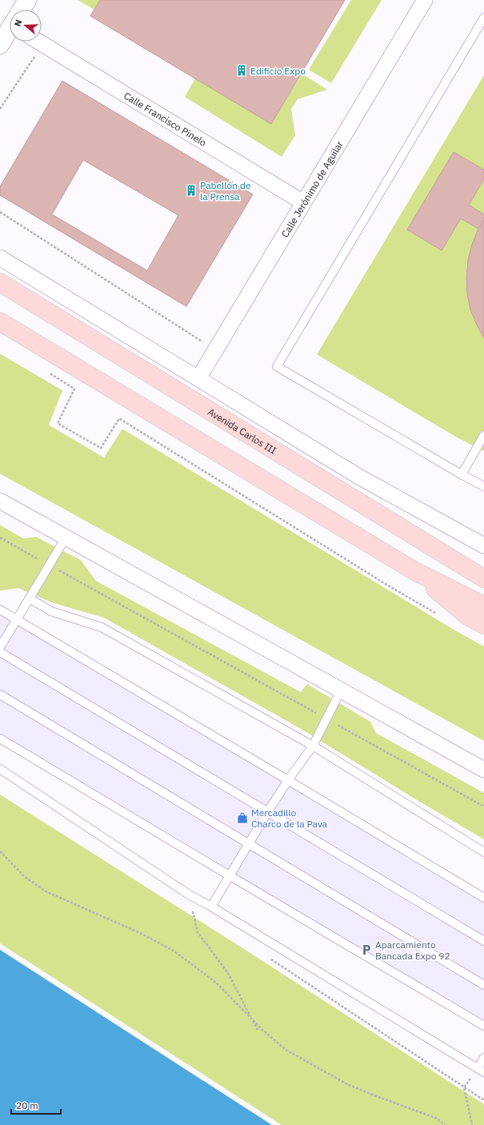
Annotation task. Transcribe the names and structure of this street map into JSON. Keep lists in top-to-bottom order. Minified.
{"streets":{"main road":["Avenida Carlos III"],"street":["Calle Francisco Pinelo","Calle Jerónimo de Aguilar"]},"crossings":[["Calle Francisco Pinelo","Calle Jerónimo de Aguilar"]],"places":{"building":["Edificio Expo","Pabellón de la Prensa"],"shop":["Mercadillo Charco de la Pava"],"parking":["Aparcamiento Bancada Expo 92"]},"scale_bar":"20 m","north":"left"}
